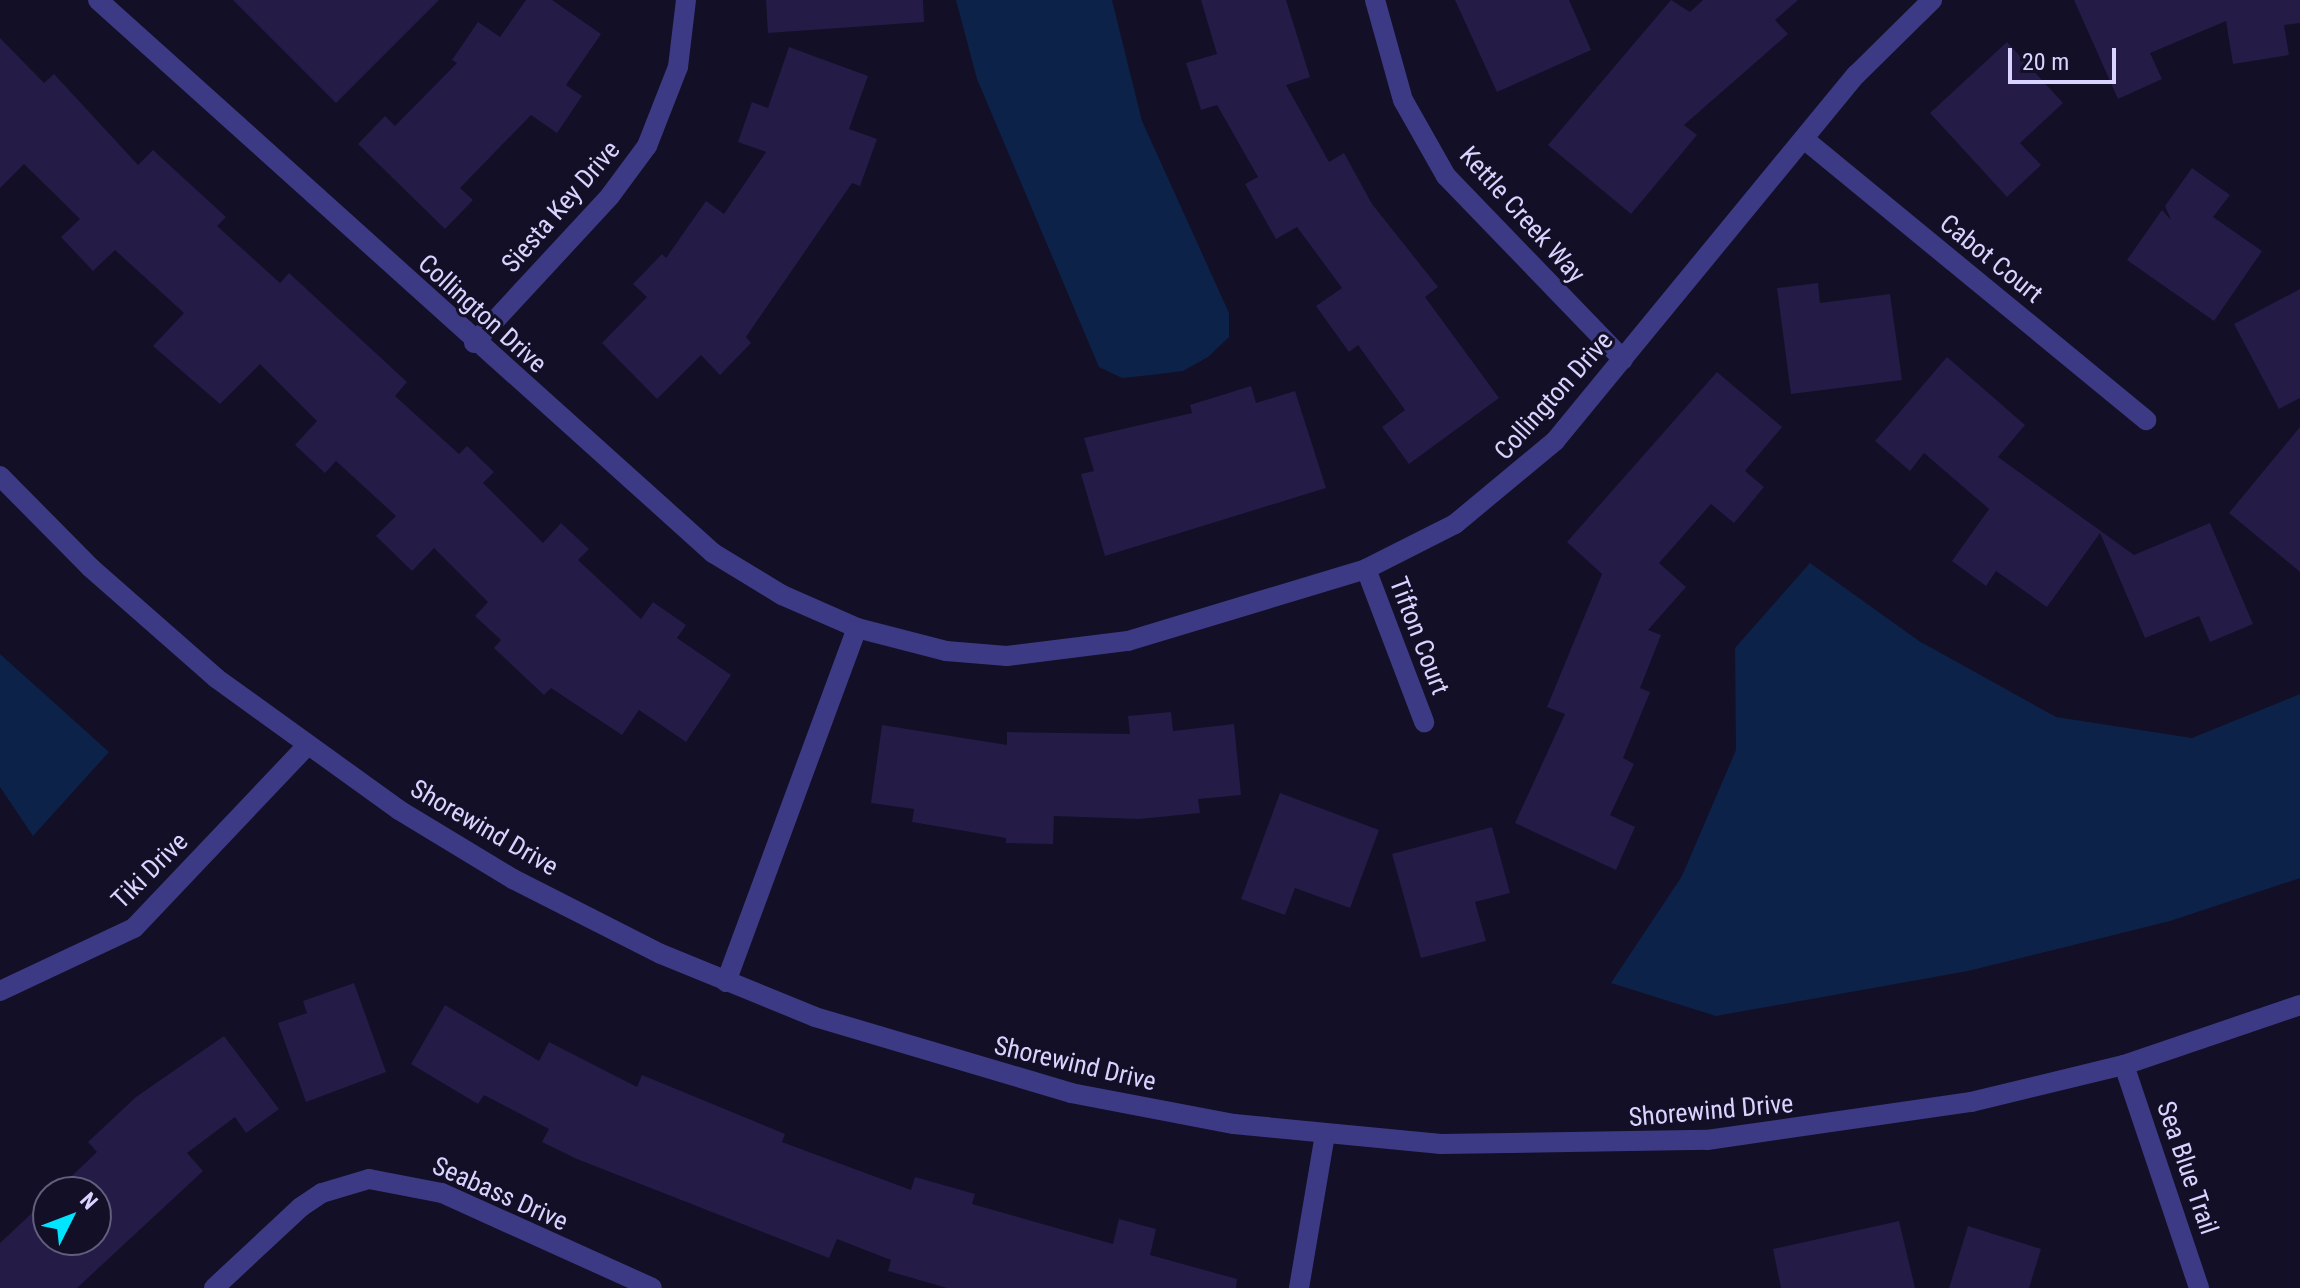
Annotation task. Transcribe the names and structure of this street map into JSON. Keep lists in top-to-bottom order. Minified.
{"streets":{"street":["Siesta Key Drive","Kettle Creek Way","Cabot Court","Collington Drive","Tifton Court","Shorewind Drive","Tiki Drive","Sea Blue Trail","Seabass Drive"]},"crossings":[["Siesta Key Drive","Collington Drive"],["Kettle Creek Way","Collington Drive"],["Cabot Court","Collington Drive"],["Collington Drive","Tifton Court"],["Shorewind Drive","Tiki Drive"],["Shorewind Drive","Sea Blue Trail"]],"scale_bar":"20 m","north":"top right"}
